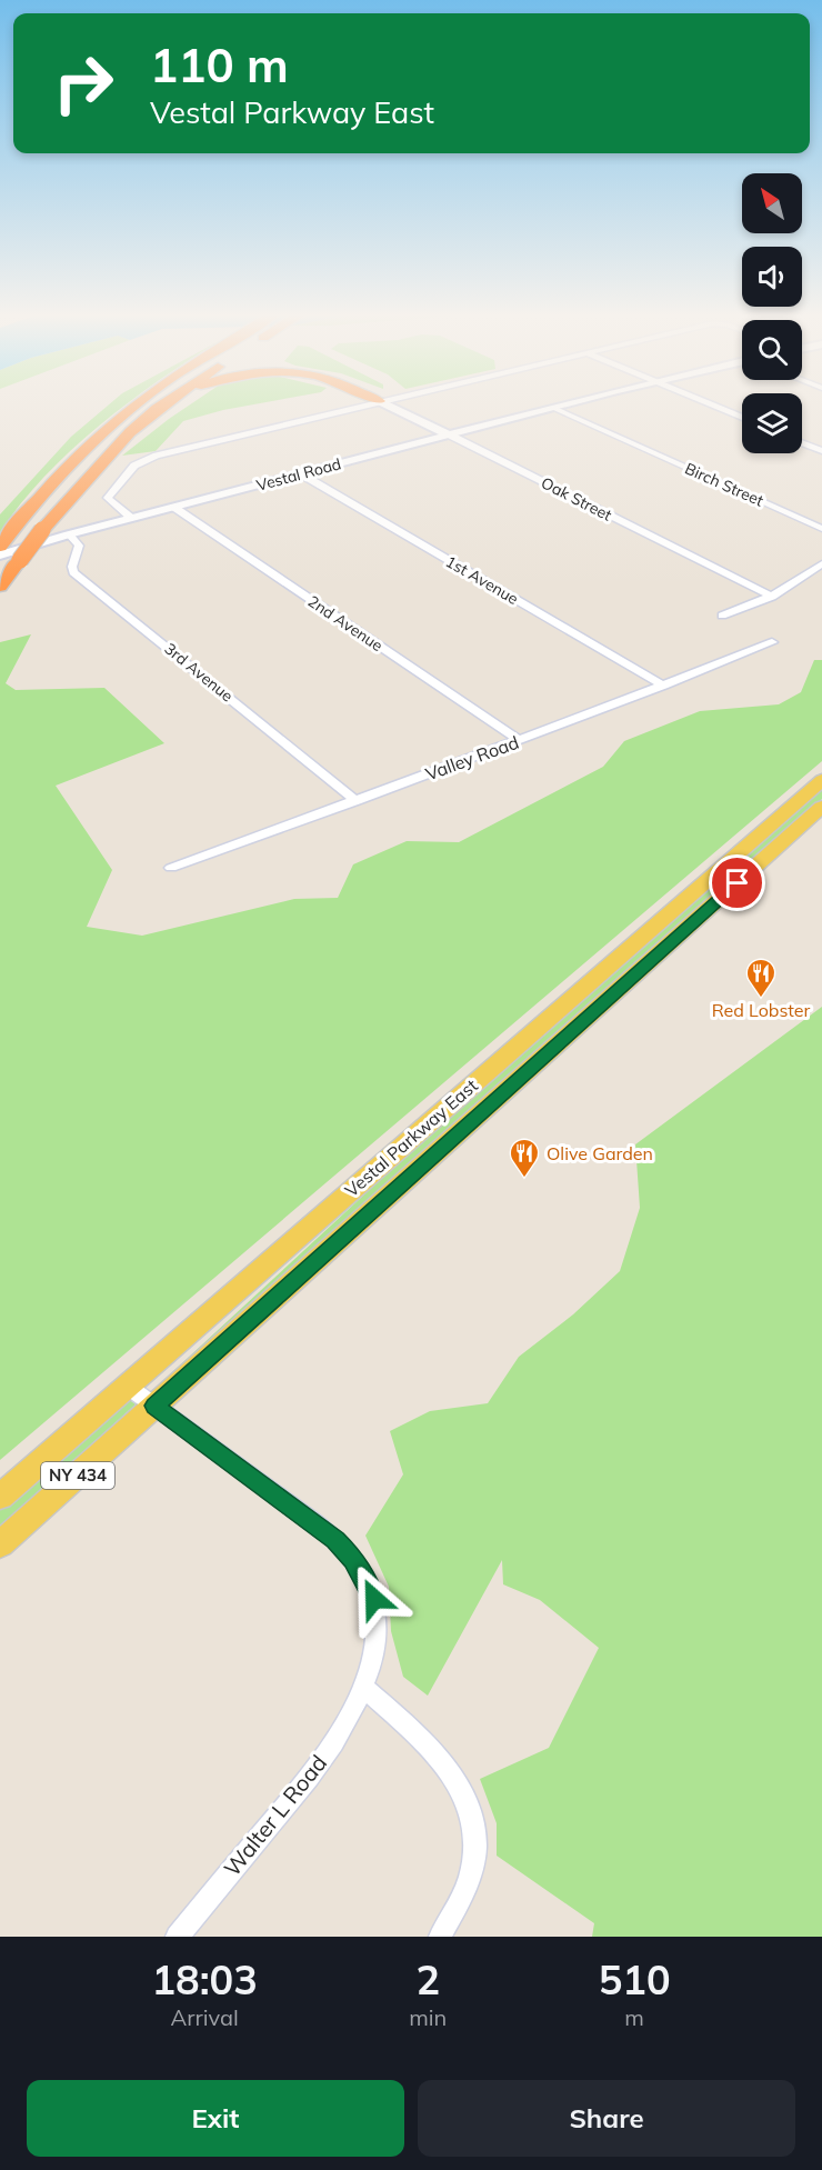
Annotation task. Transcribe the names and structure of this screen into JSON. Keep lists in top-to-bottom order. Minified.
{"streets":{"main road":["Vestal Parkway East","NY 434"],"street":["Vestal Road","Birch Street","Oak Street","1st Avenue","2nd Avenue","3rd Avenue","Valley Road","Walter L Road"]},"crossings":[["Vestal Road","Birch Street"],["Vestal Road","Oak Street"],["Vestal Road","1st Avenue"],["Vestal Road","2nd Avenue"],["Vestal Road","3rd Avenue"],["1st Avenue","Valley Road"],["2nd Avenue","Valley Road"],["3rd Avenue","Valley Road"],["Vestal Parkway East","Walter L Road"]],"places":{"restaurant":["Red Lobster","Olive Garden"]},"north":"top left","page":{"turn":["110 m","Vestal Parkway East"],"eta":["18:03","Arrival","2","min","510","m"],"buttons":["Exit","Share"]}}
